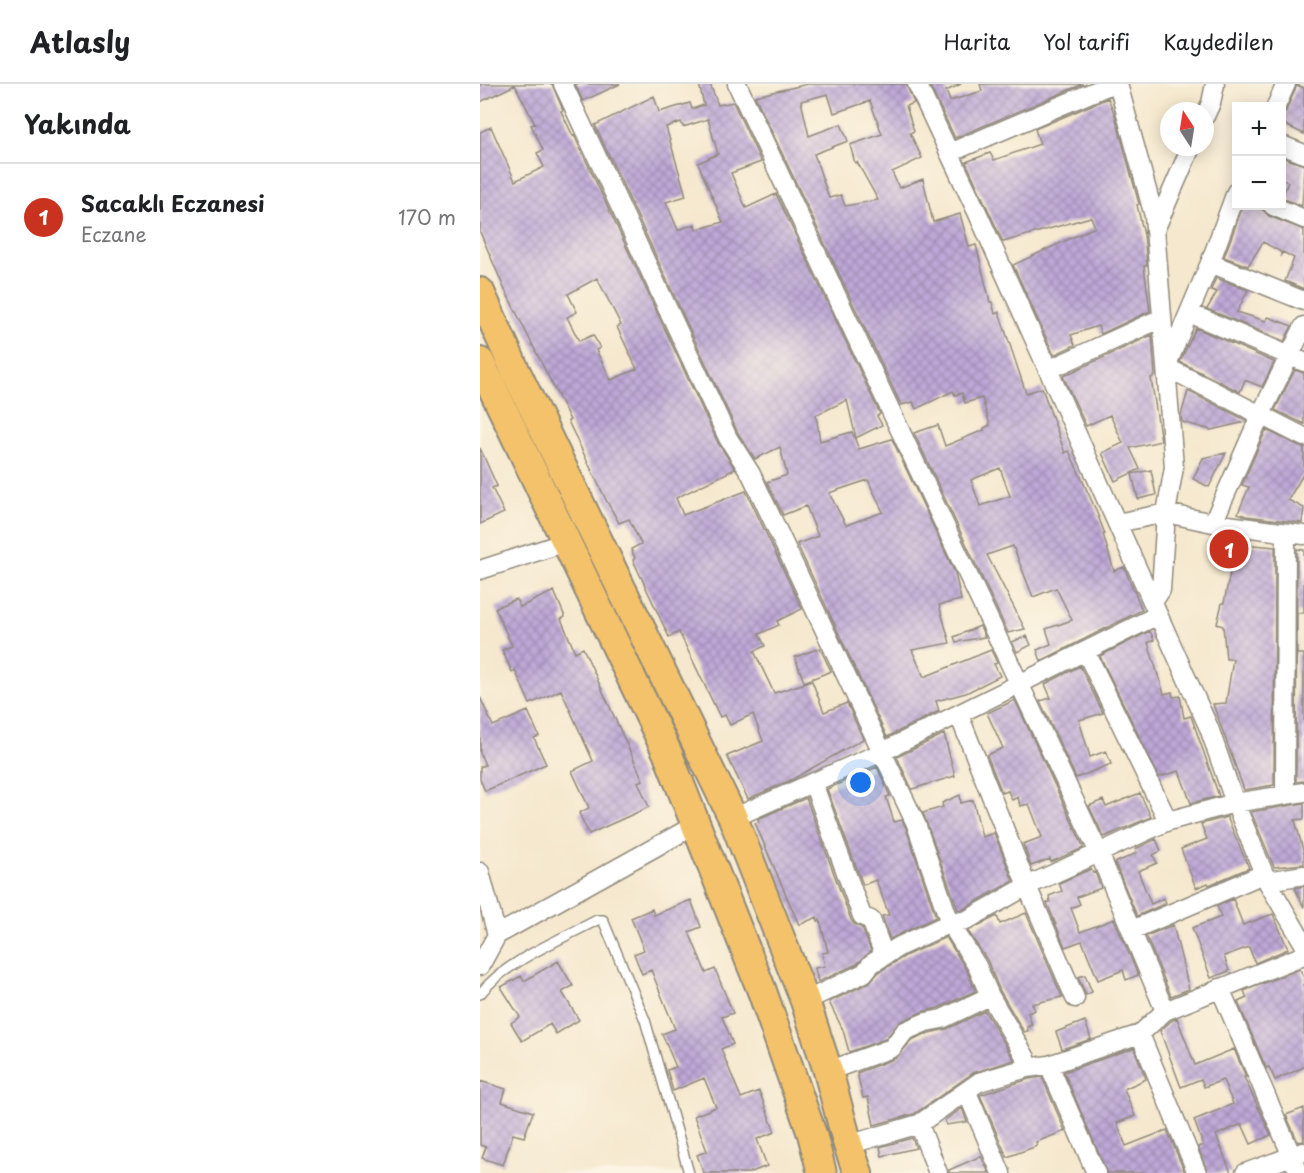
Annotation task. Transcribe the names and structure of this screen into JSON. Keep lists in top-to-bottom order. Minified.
{"north":"top","page":{"header":"Atlasly","nav":["Harita","Yol tarifi","Kaydedilen"],"heading":"Yakında","map_buttons":["+","−"],"list":[{"mark":"1","name":"Sacaklı Eczanesi","note":"Eczane","value":"170 m"}],"pins":"1"}}
